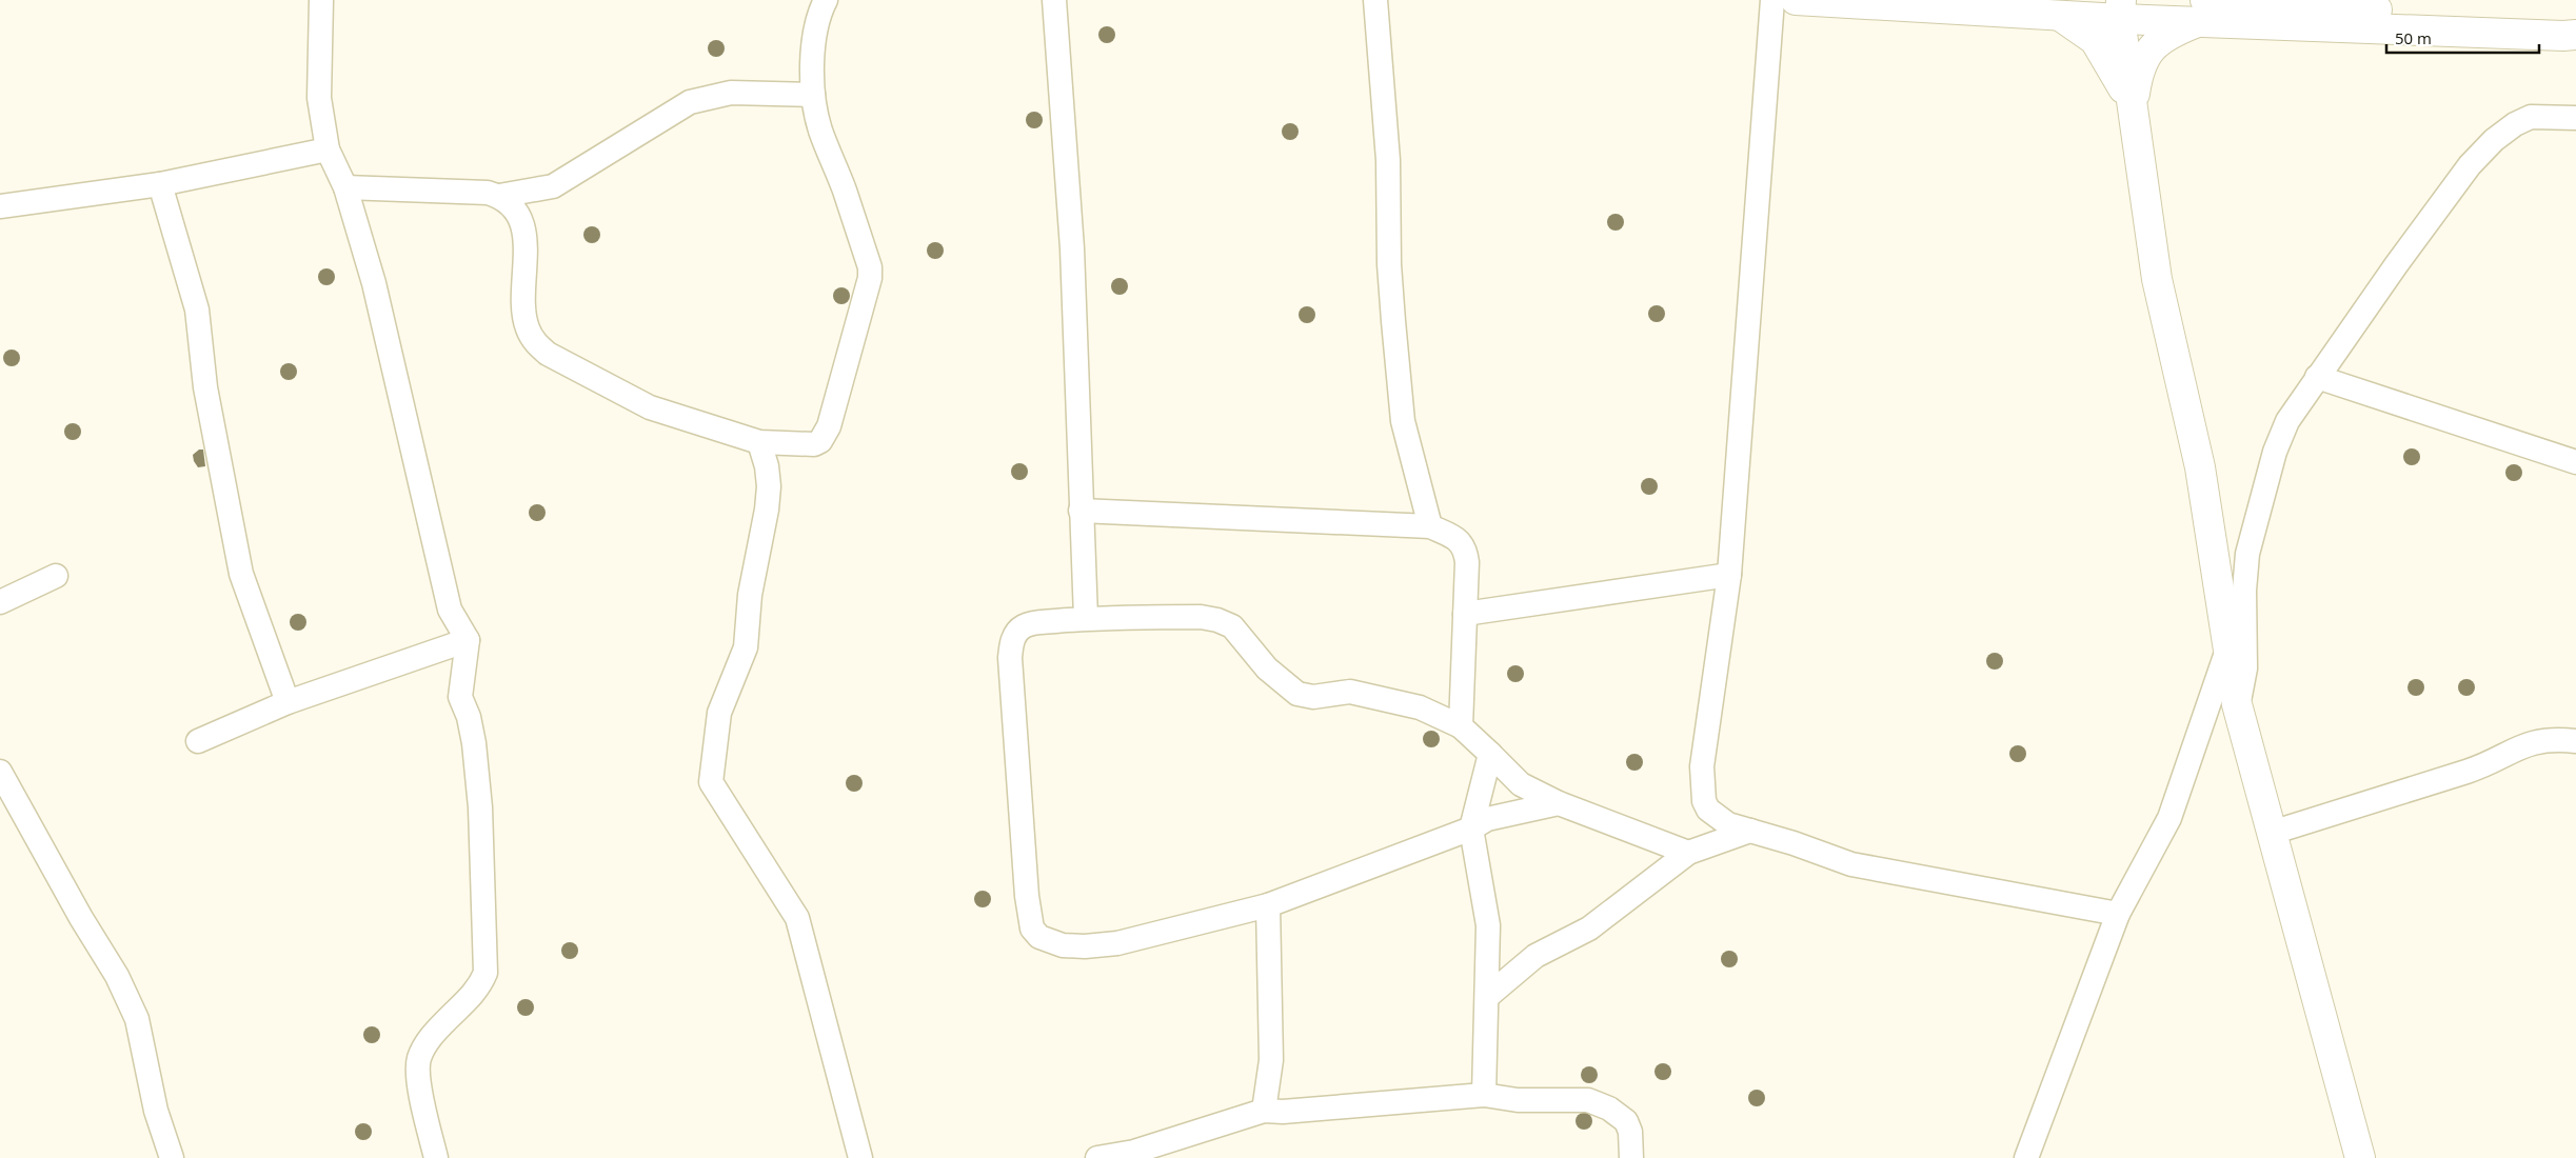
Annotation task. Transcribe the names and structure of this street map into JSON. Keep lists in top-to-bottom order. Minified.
{"scale_bar":"50 m"}
